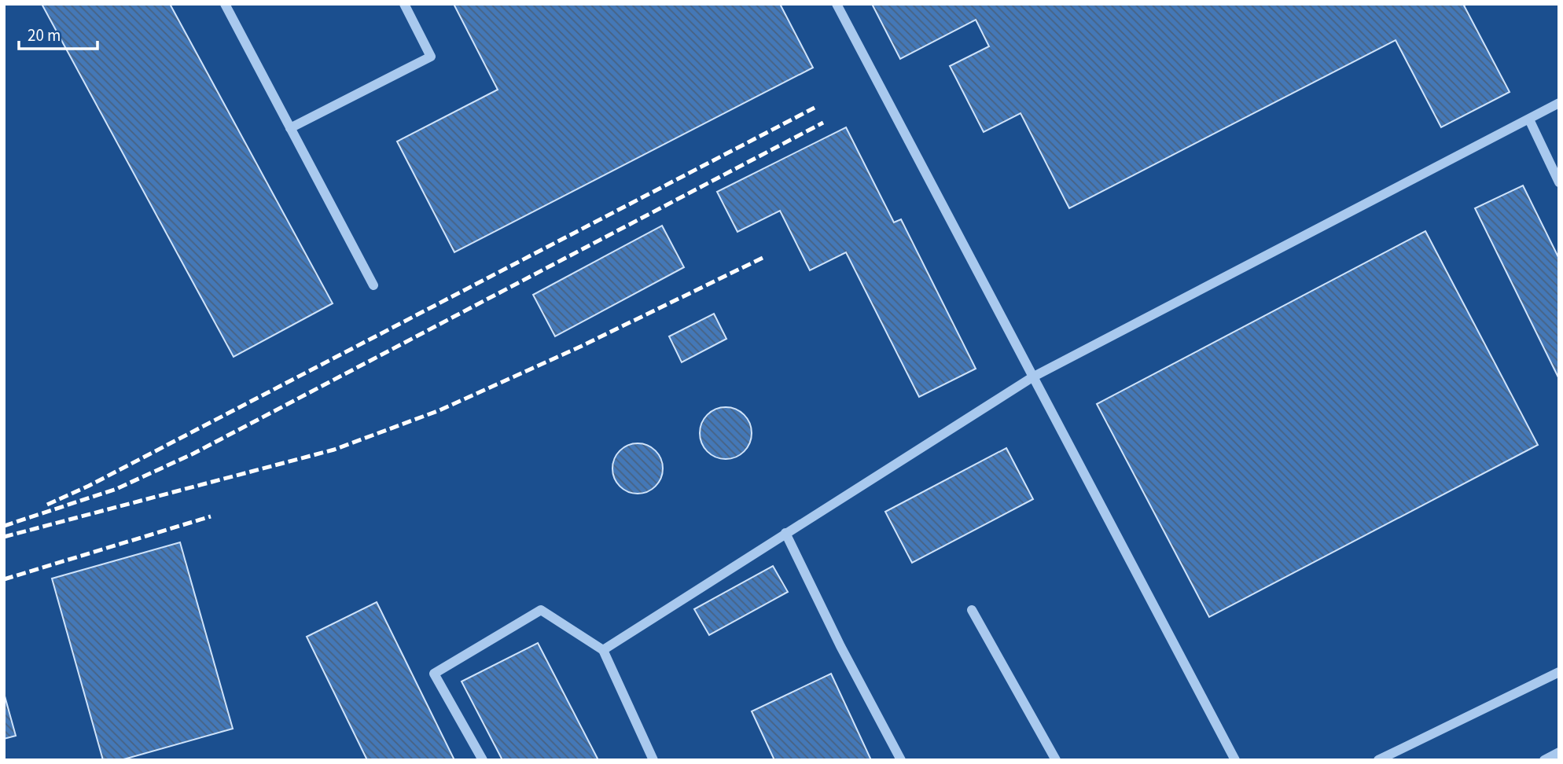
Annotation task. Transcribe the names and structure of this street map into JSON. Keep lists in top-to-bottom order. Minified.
{"scale_bar":"20 m"}
